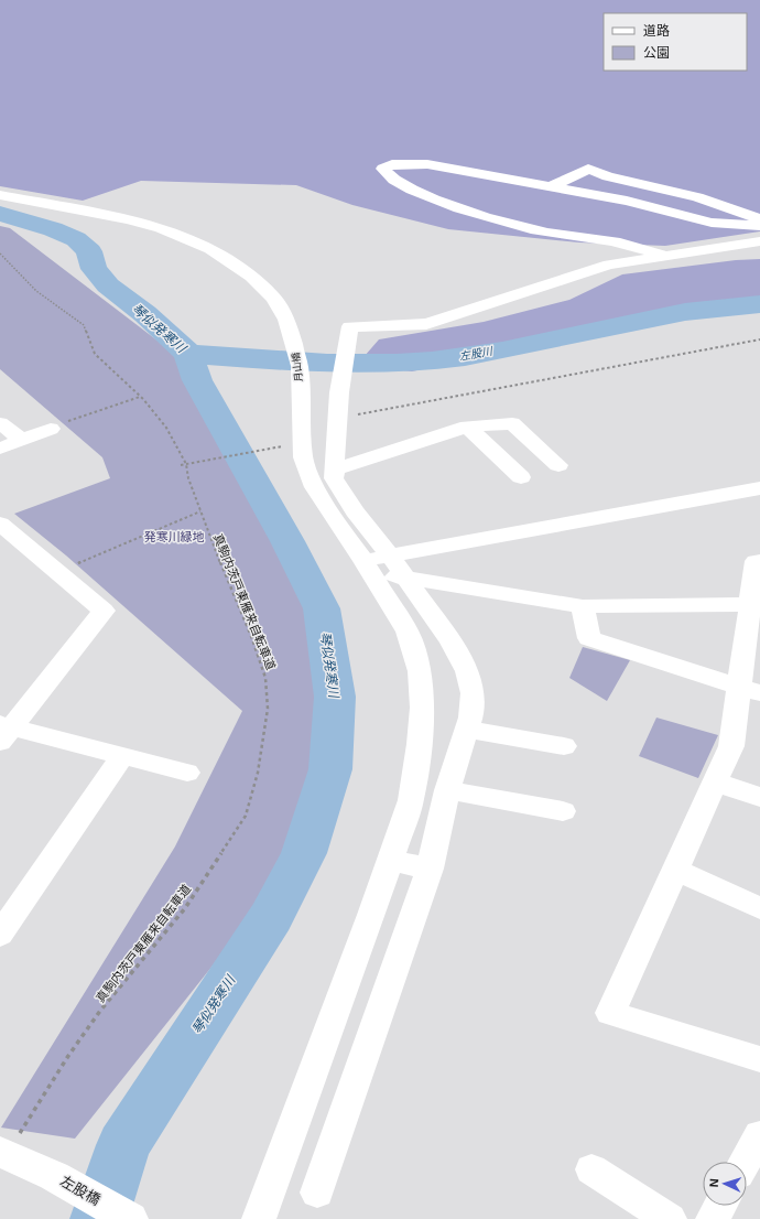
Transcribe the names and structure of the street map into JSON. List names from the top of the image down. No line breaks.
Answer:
{"streets":{"main road":["左股橋"],"street":["月山橋"],"path":["真駒内茨戸東雁来自転車道"]},"crossings":[["真駒内茨戸東雁来自転車道","左股橋"]],"water":["琴似発寒川","左股川"],"parks":["発寒川緑地"],"legend":["道路","公園"],"north":"left"}
